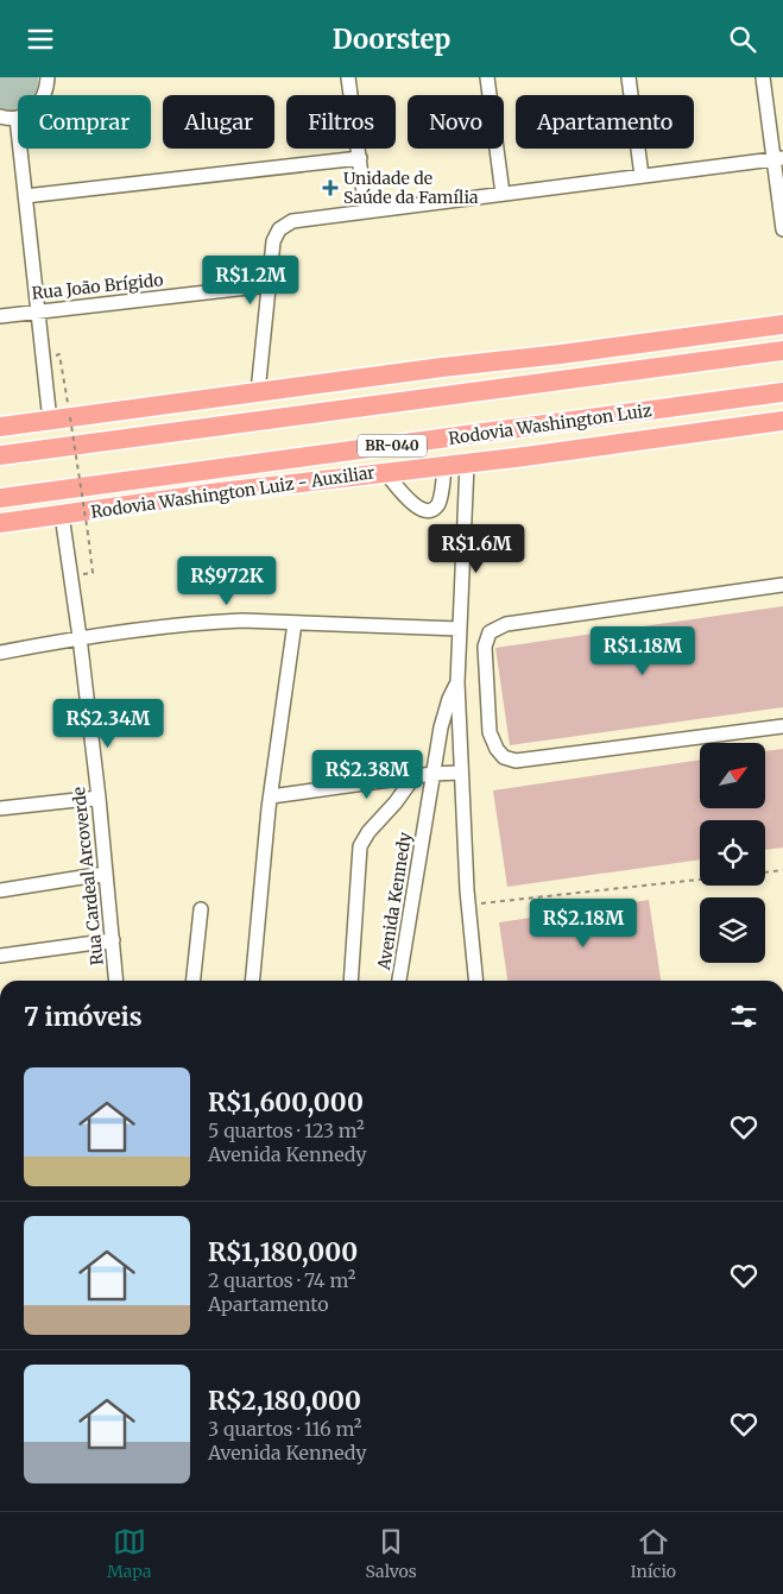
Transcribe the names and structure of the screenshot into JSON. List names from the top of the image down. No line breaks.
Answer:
{"streets":{"highway":["Rodovia Washington Luiz","BR-040","Rodovia Washington Luiz - Auxiliar"],"street":["Rua João Brígido","Rua Cardeal Arcoverde","Avenida Kennedy"]},"crossings":[["Rodovia Washington Luiz - Auxiliar","Rua Cardeal Arcoverde"],["Rodovia Washington Luiz - Auxiliar","Avenida Kennedy"]],"places":{"health":["Unidade de Saúde da Família"]},"north":"top right","page":{"header":"Doorstep","chip":["Comprar","Alugar","Filtros","Novo","Apartamento"],"price":["R$1.2M","R$1.6M","R$972K","R$1.18M","R$2.34M","R$2.38M","R$2.18M"],"heading":"7 imóveis","list":[{"name":"R$1,600,000","note":"5 quartos · 123 m² · Avenida Kennedy"},{"name":"R$1,180,000","note":"2 quartos · 74 m² · Apartamento"},{"name":"R$2,180,000","note":"3 quartos · 116 m² · Avenida Kennedy"}],"tabs":["Mapa","Salvos","Início"]}}
